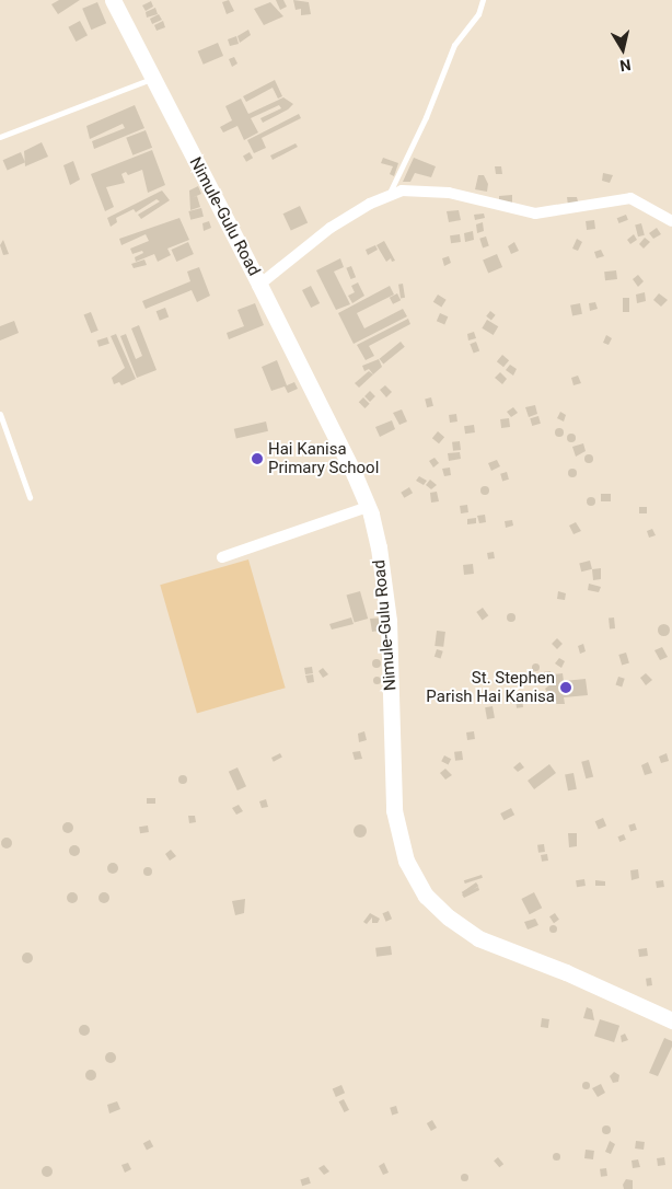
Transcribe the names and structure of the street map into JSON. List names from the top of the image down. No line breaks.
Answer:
{"streets":{"main road":["Nimule-Gulu Road"]},"places":["Hai Kanisa Primary School","St. Stephen Parish Hai Kanisa"],"north":"bottom"}
